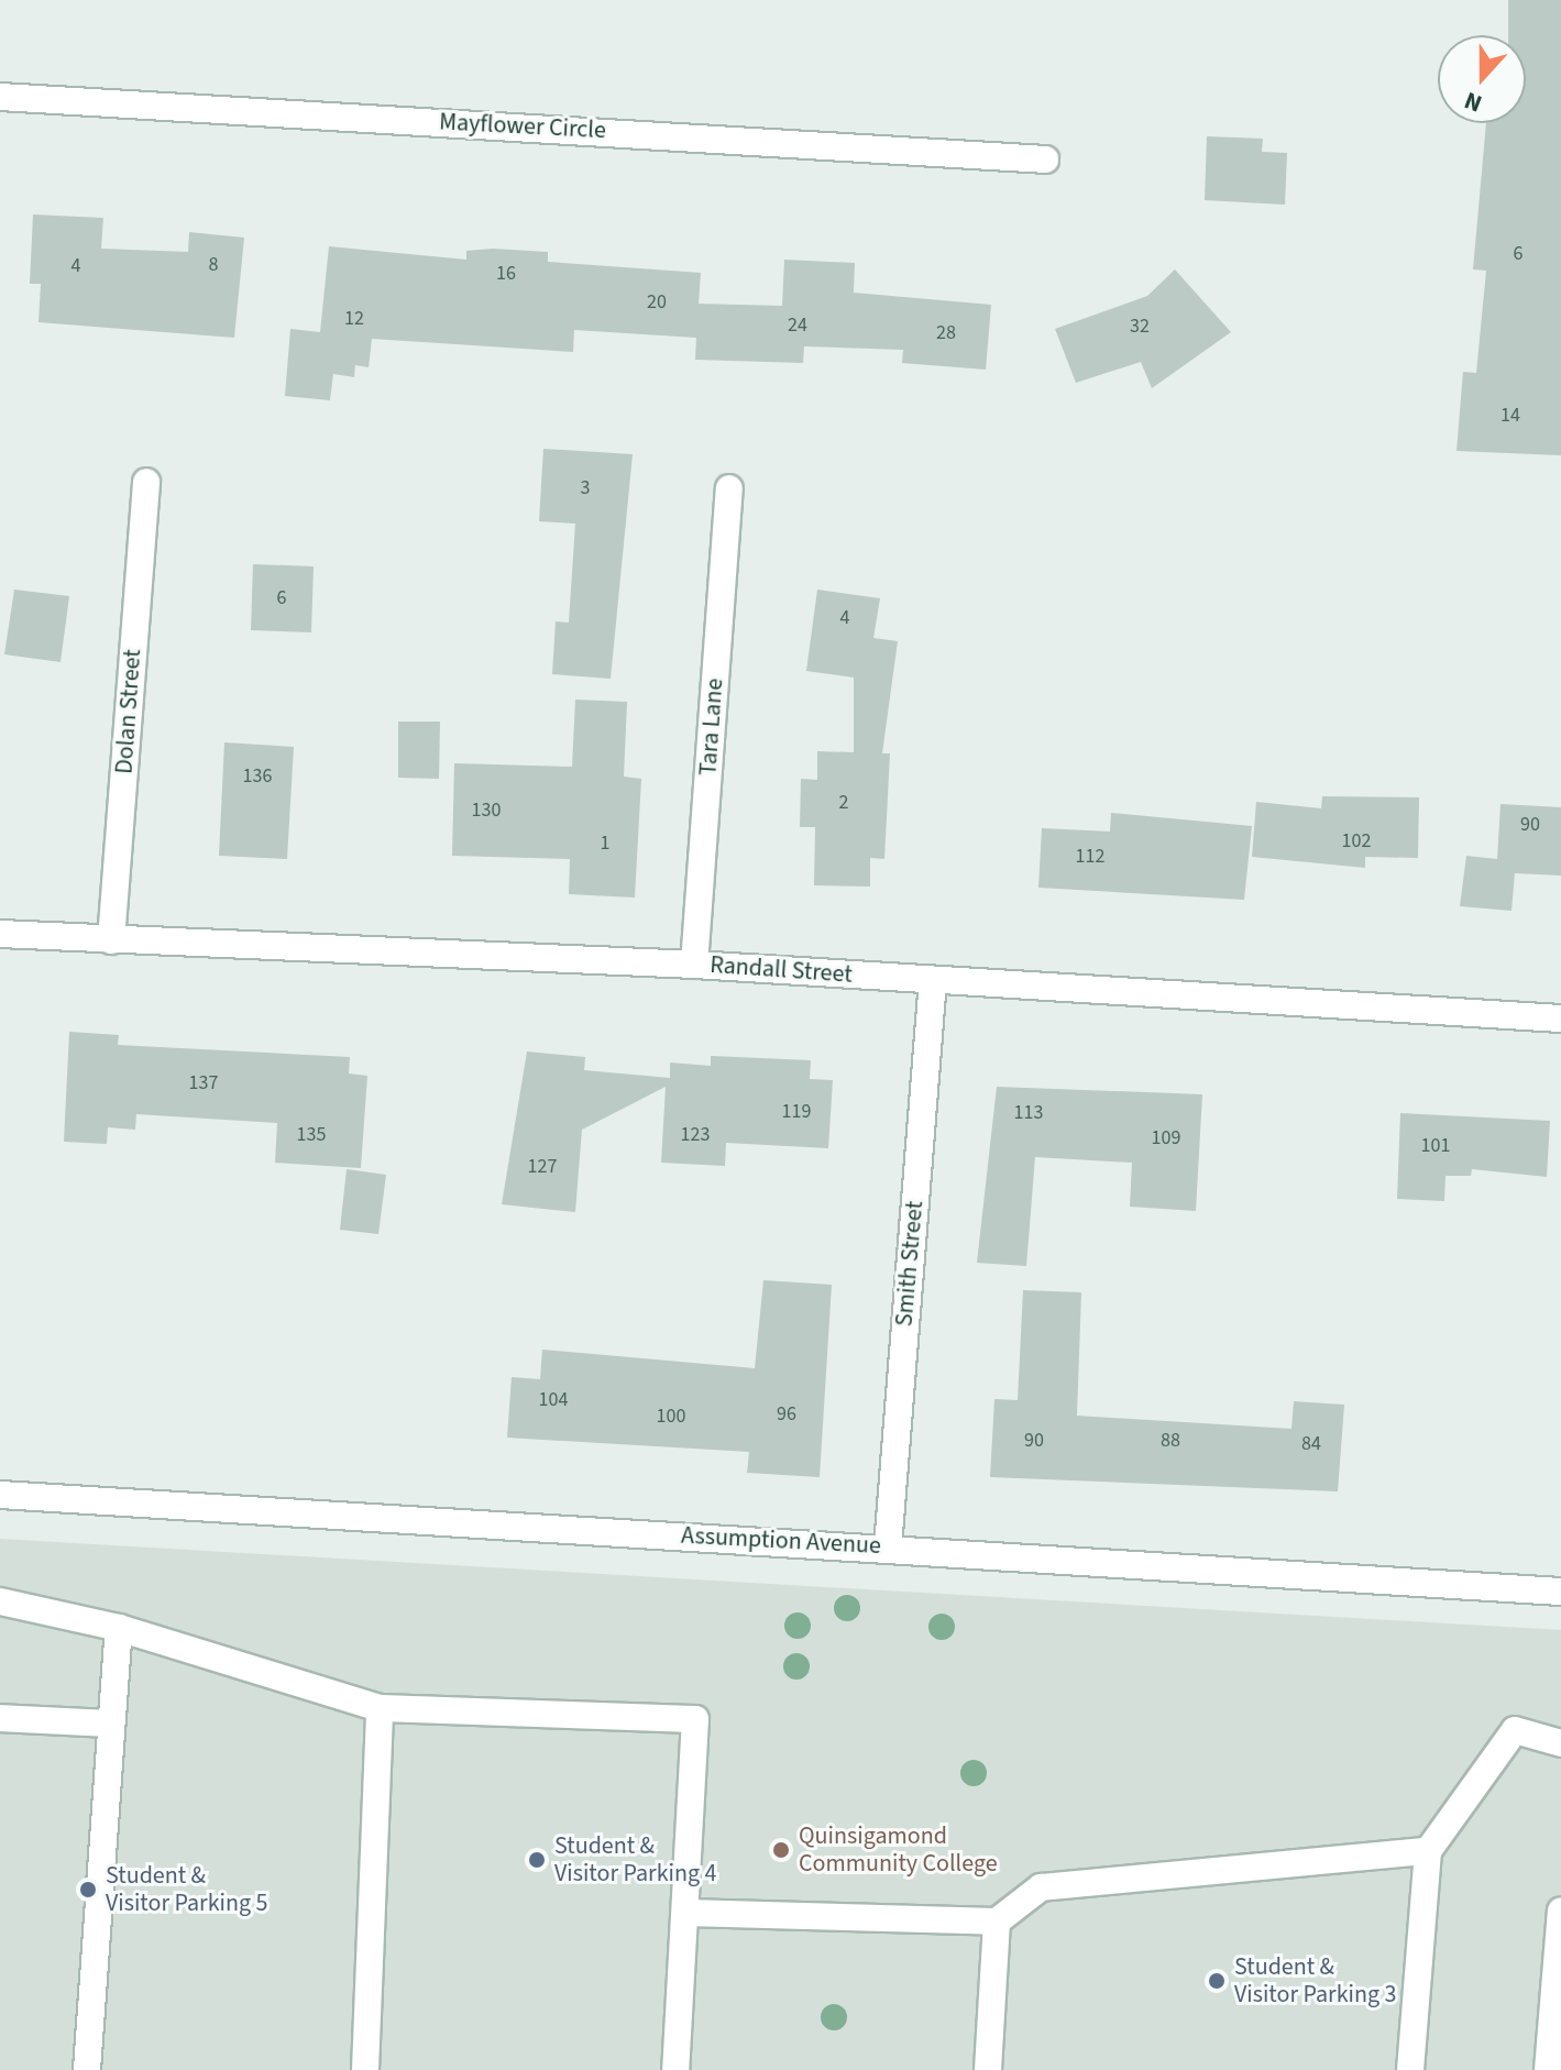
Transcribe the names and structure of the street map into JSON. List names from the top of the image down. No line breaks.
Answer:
{"streets":{"street":["Mayflower Circle","Dolan Street","Tara Lane","Randall Street","Smith Street","Assumption Avenue"]},"crossings":[["Dolan Street","Randall Street"],["Tara Lane","Randall Street"],["Randall Street","Smith Street"],["Smith Street","Assumption Avenue"]],"places":["Quinsigamond Community College","Student & Visitor Parking 4","Student & Visitor Parking 5","Student & Visitor Parking 3"],"house_numbers":["6","8","4","16","20","12","24","32","28","14","3","6","4","136","2","130","90","102","1","112","137","119","113","135","123","109","101","127","104","96","100","90","88","84"],"north":"bottom"}
